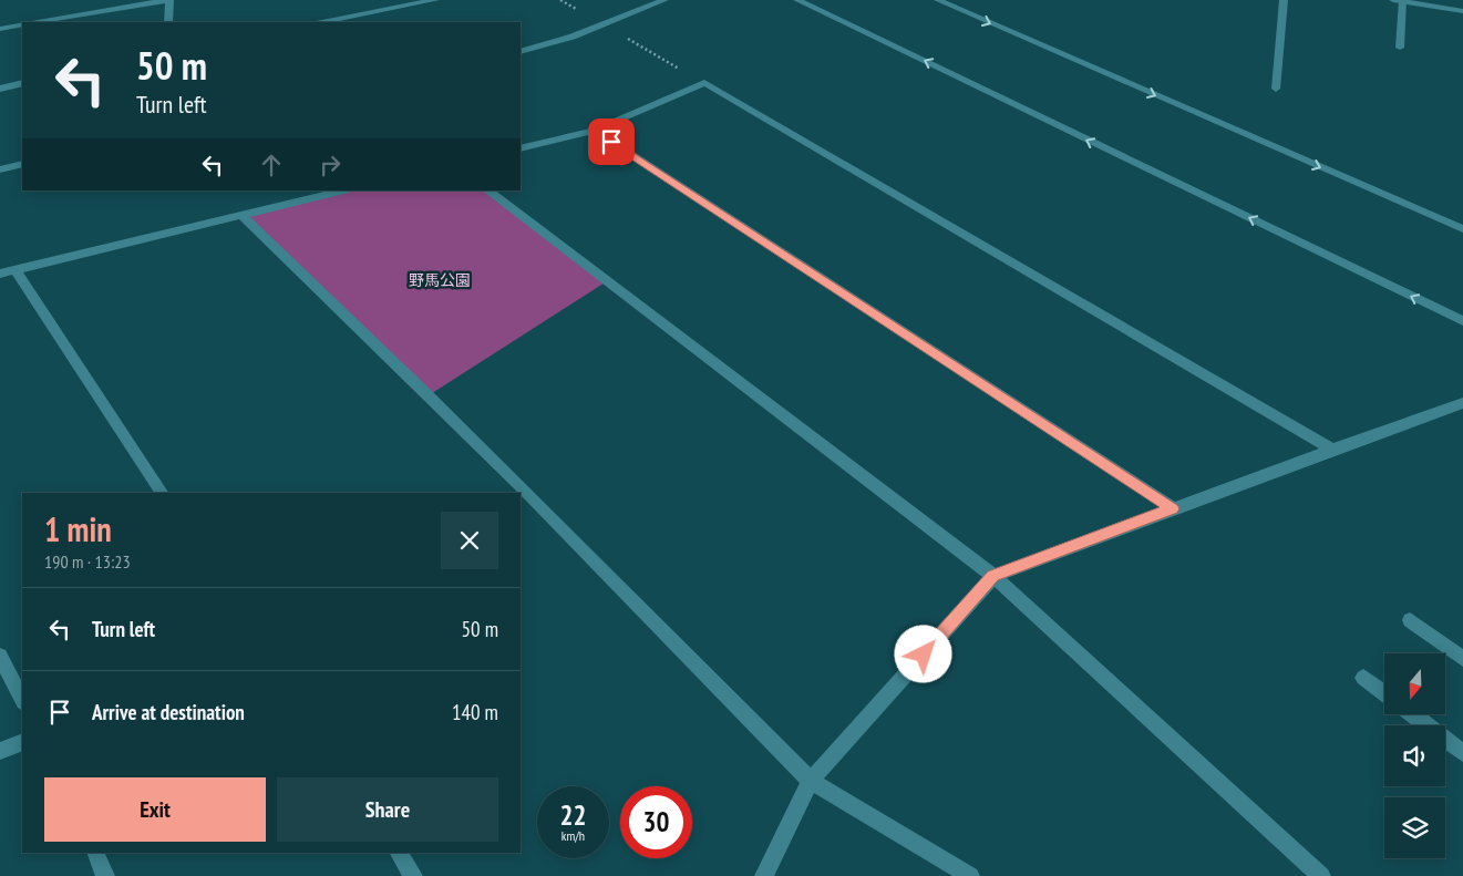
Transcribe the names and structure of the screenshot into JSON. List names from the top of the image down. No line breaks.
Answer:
{"parks":["野馬公園"],"north":"bottom","page":{"turn":["50 m","Turn left"],"heading":["1 min","190 m · 13:23"],"list":[{"name":"Turn left","value":"50 m"},{"name":"Arrive at destination","value":"140 m"}],"buttons":["Exit","Share"],"speed":"22 km/h","limit":"30"}}
